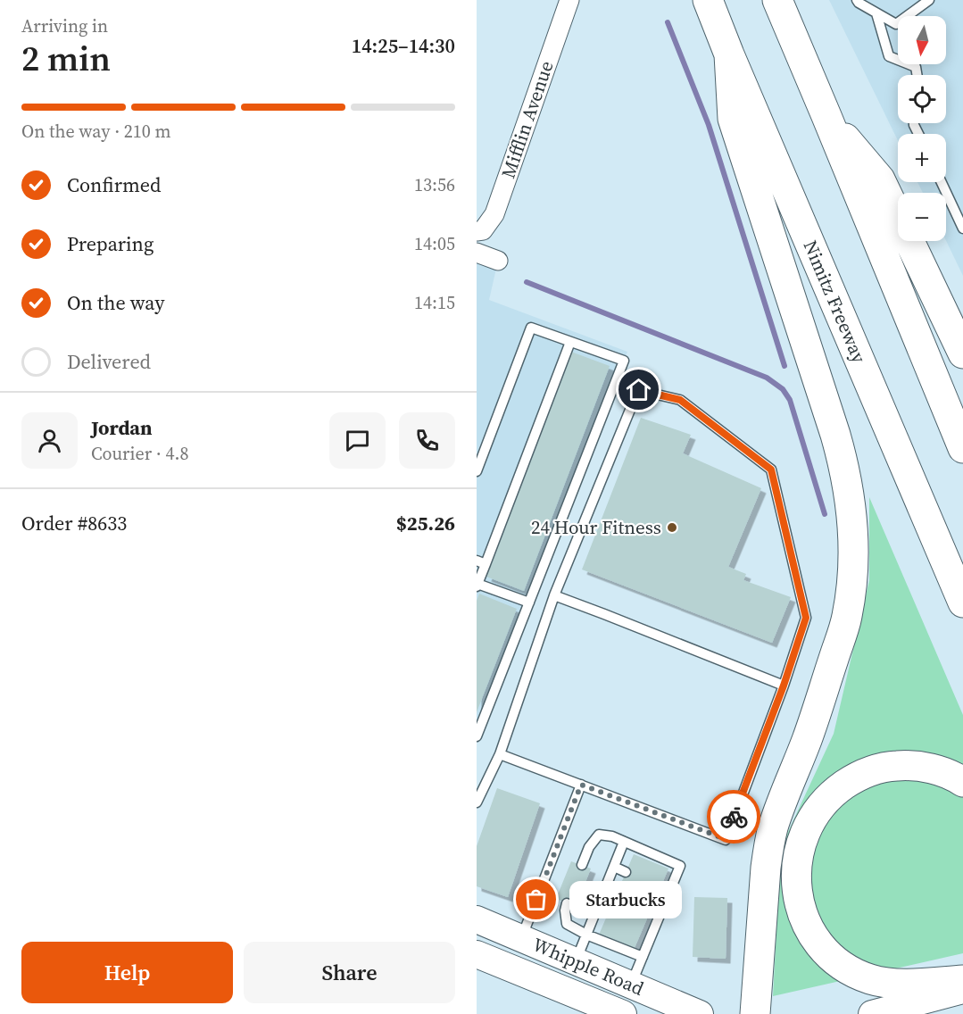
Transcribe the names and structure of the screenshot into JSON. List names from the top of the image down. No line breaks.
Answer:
{"streets":{"highway":["Nimitz Freeway"],"main road":["Whipple Road"],"street":["Mifflin Avenue"]},"places":["24 Hour Fitness","Starbucks"],"north":"bottom","page":{"heading":["2 min","Arriving in","14:25–14:30"],"panel":["Jordan","Courier · 4.8","Order #8633","$25.26"],"map_buttons":["+","−"],"bar":"On the way · 210 m","list":[["Confirmed","13:56"],["Preparing","14:05"],["On the way","14:15"],"Delivered"],"bubble":"Starbucks","buttons":["Help","Share"]}}
